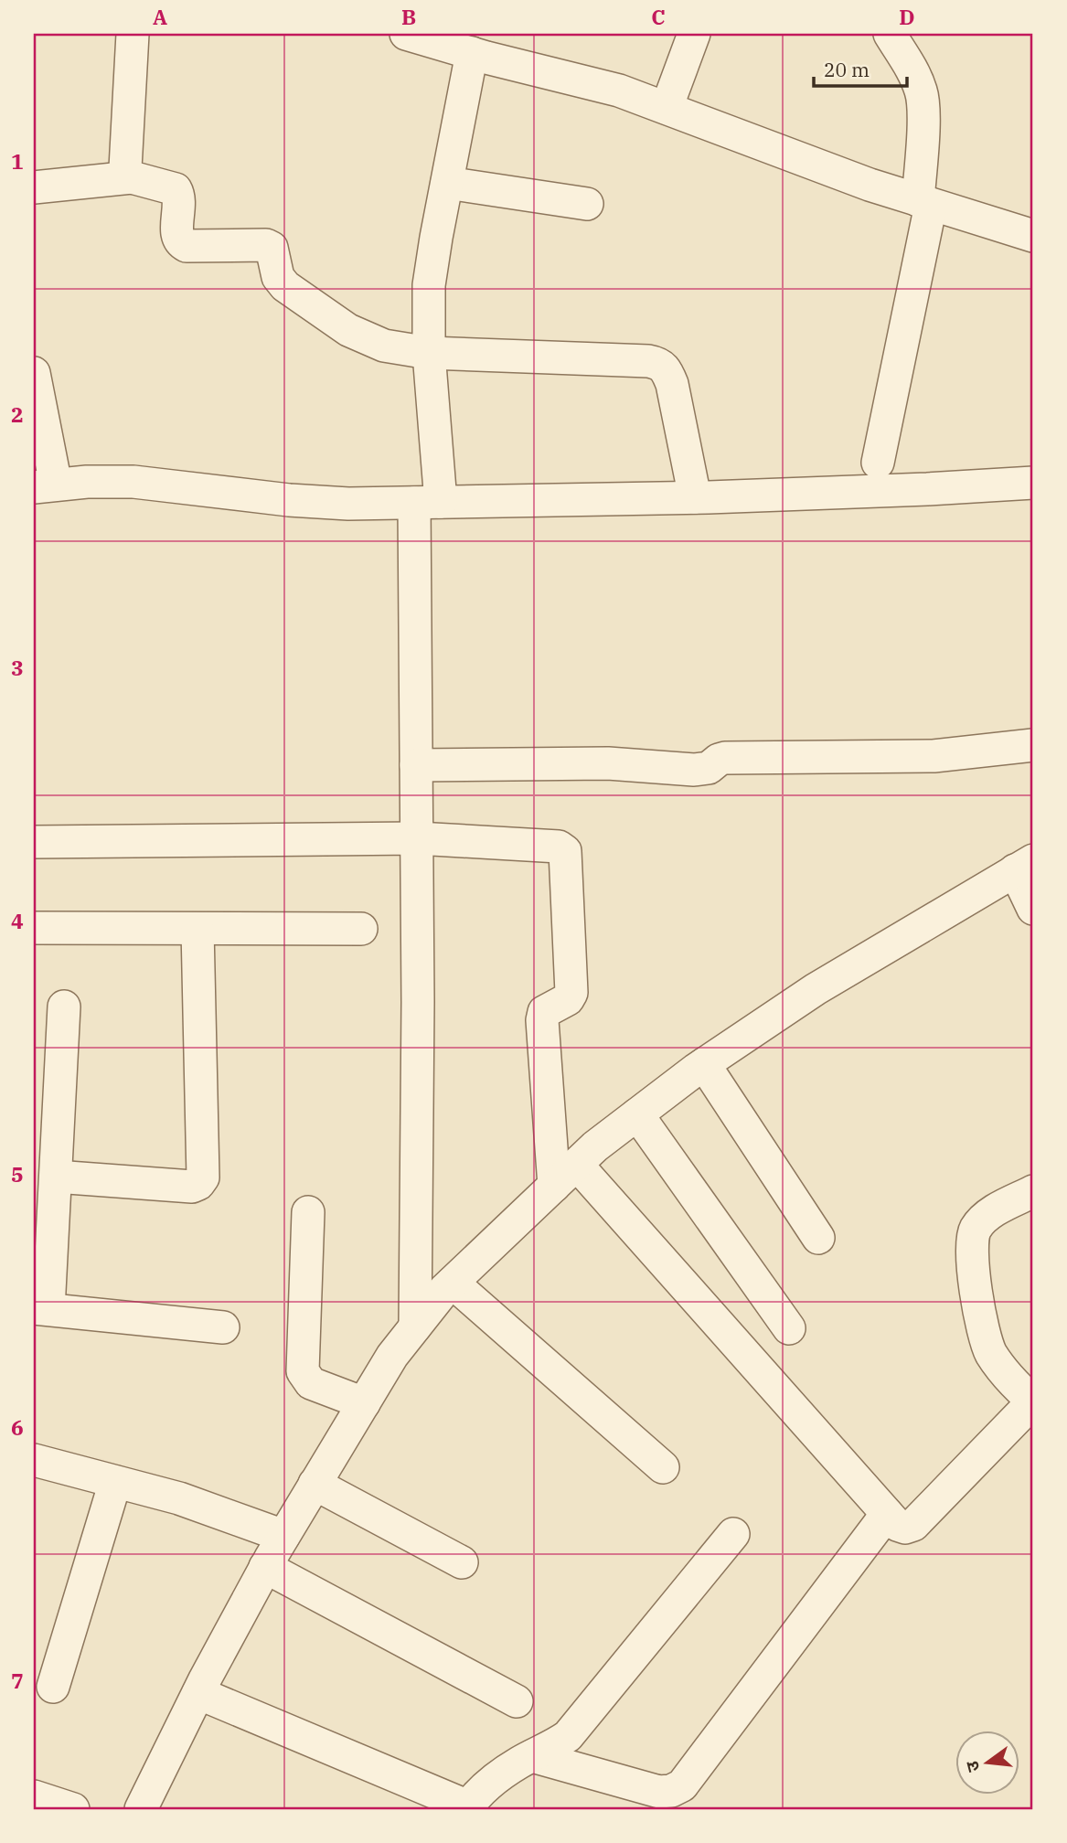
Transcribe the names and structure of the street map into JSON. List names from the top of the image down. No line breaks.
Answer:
{"scale_bar":"20 m","north":"left","grid":{"columns":["A","B","C","D"],"rows":["1","2","3","4","5","6","7"]}}
